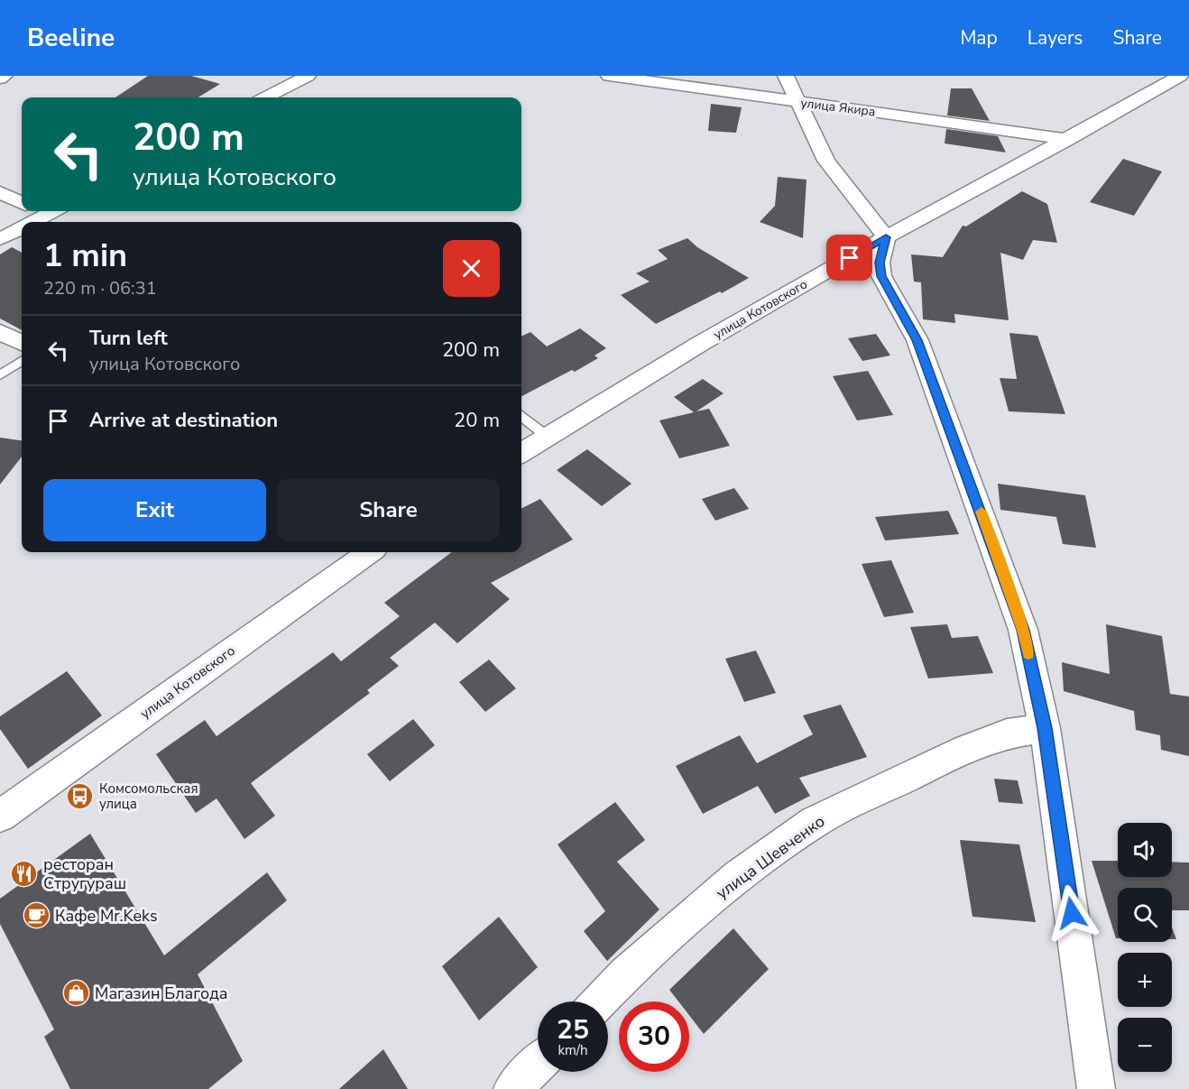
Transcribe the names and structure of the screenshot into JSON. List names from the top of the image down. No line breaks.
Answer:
{"streets":{"street":["улица Якира","улица Котовского","улица Шевченко"]},"crossings":[["улица Якира","улица Котовского"]],"places":{"bus stop":["Комсомольская улица"],"restaurant":["ресторан Стругураш"],"cafe":["Кафе Mr.Keks"],"shop":["Магазин Благода"]},"page":{"header":"Beeline","nav":["Map","Layers","Share"],"turn":["200 m","улица Котовского"],"heading":["1 min","220 m · 06:31"],"list":[{"name":"Turn left","note":"улица Котовского","value":"200 m"},{"name":"Arrive at destination","value":"20 m"}],"buttons":["Exit","Share"],"map_buttons":["+","−"],"speed":"25 km/h","limit":"30"}}
